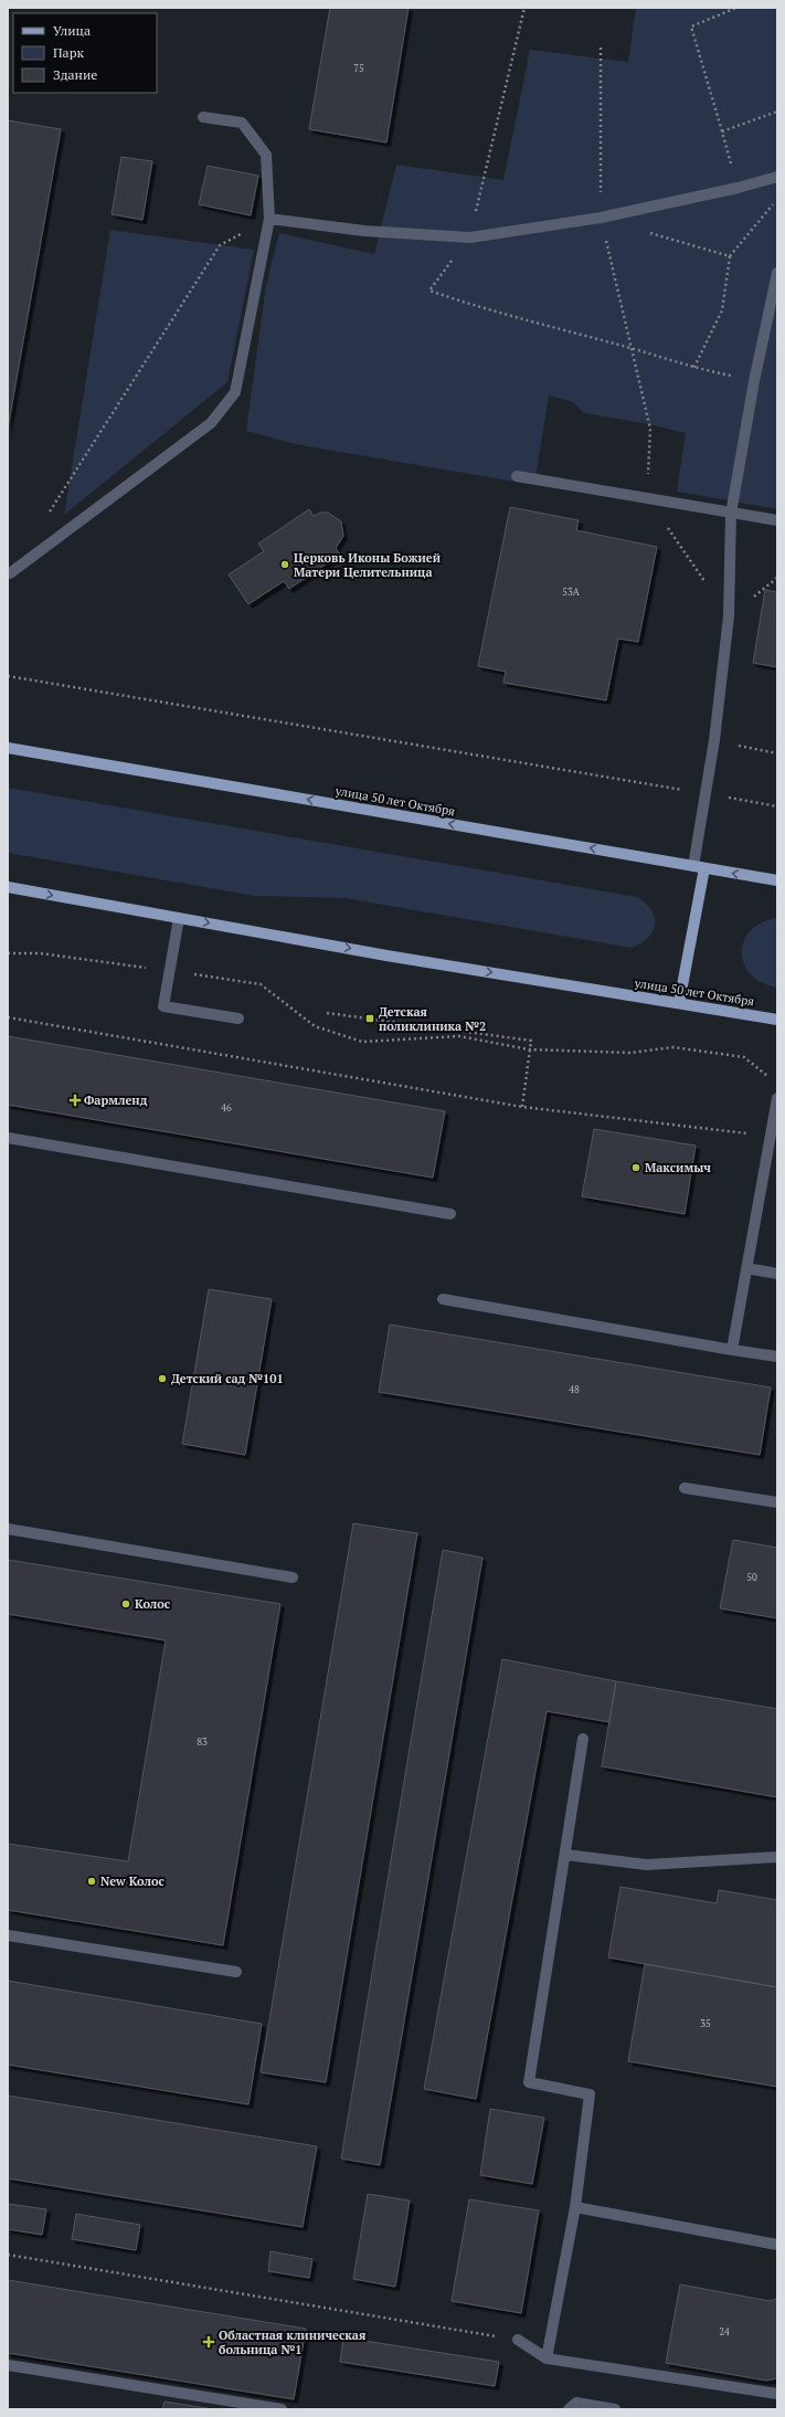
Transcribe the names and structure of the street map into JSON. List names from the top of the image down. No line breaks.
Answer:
{"streets":{"main road":["улица 50 лет Октября"]},"places":{"other":["Церковь Иконы Божией Матери Целительница","Максимыч","Детский сад №101","Колос","New Колос"],"transit":["Детская поликлиника №2"],"health":["Фармленд","Областная клиническая больница №1"]},"house_numbers":["75","53А","46","48","50","83","35","24"],"legend":["Улица","Парк","Здание"]}
